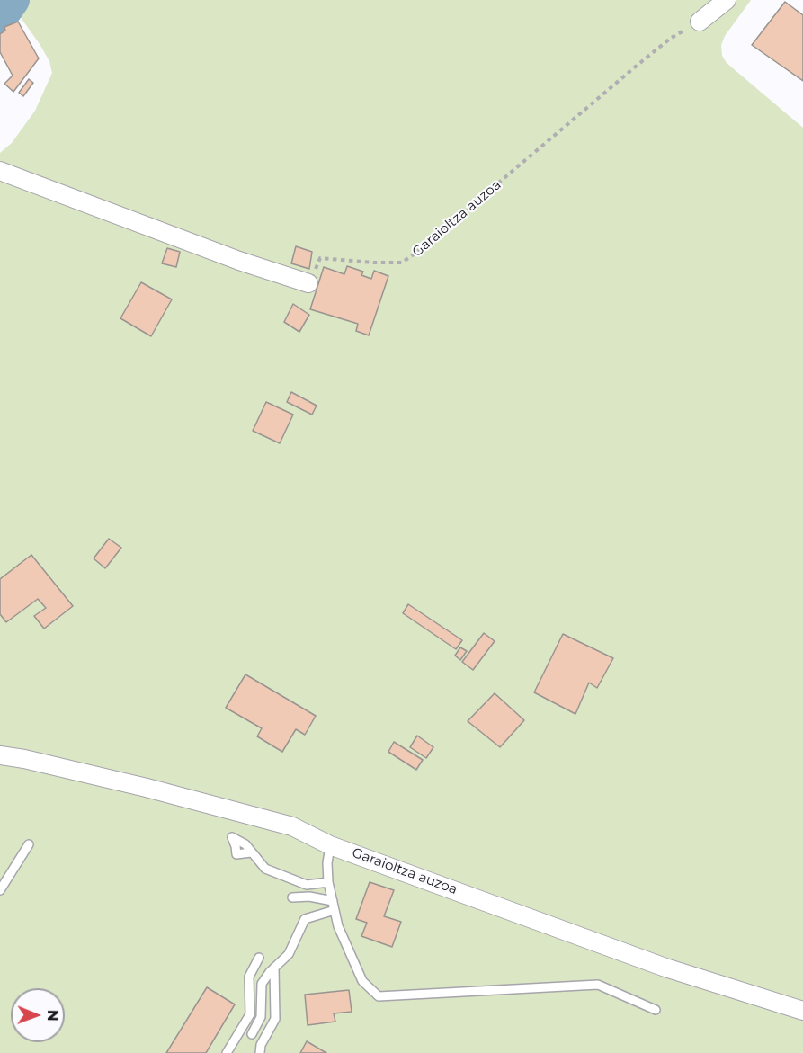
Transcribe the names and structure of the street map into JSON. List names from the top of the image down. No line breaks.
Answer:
{"streets":{"street":["Garaioltza auzoa"]},"north":"right"}
